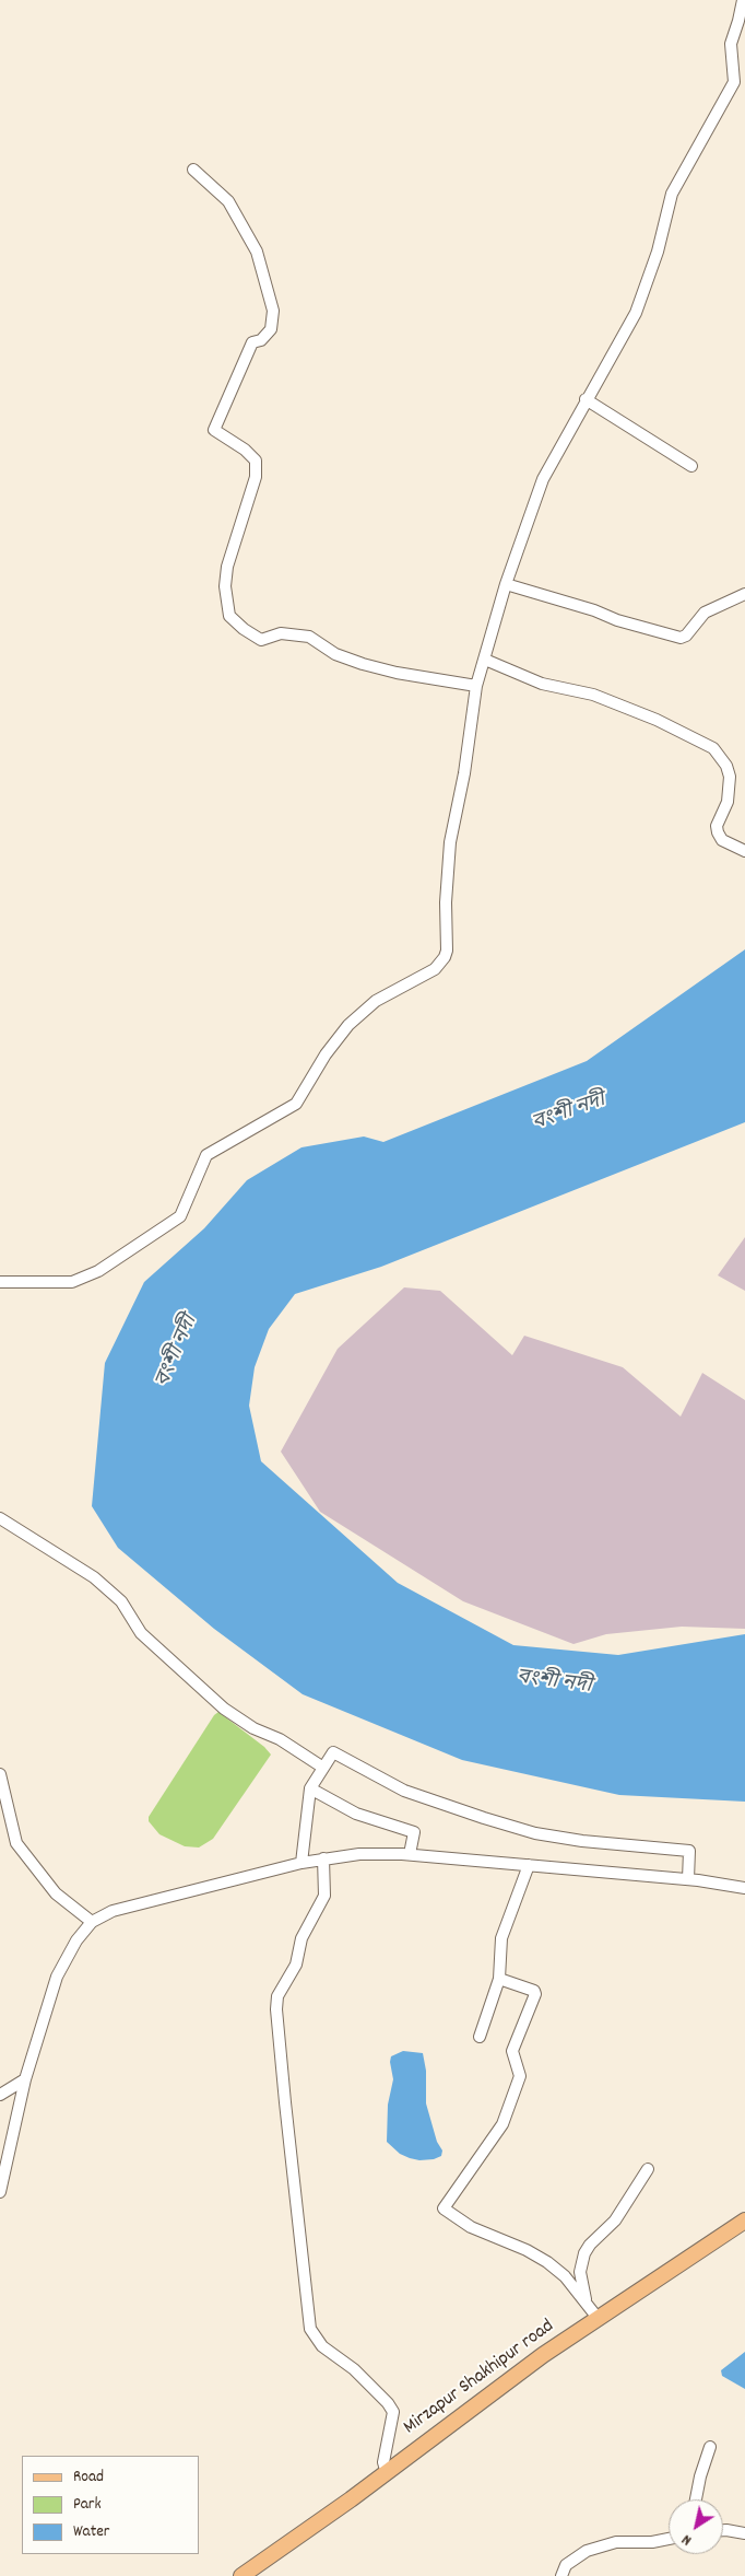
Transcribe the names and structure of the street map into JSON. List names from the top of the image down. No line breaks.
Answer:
{"streets":{"main road":["Mirzapur Shakhipur road"]},"water":["বংশী নদী"],"legend":["Road","Park","Water"],"north":"bottom left"}
